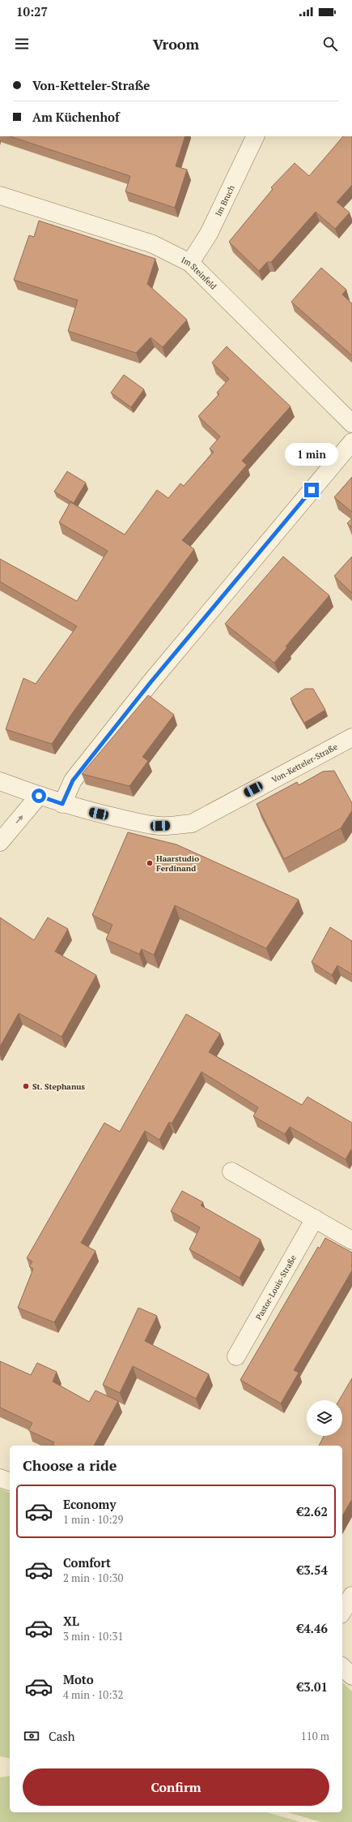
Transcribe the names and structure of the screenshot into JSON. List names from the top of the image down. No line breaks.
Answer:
{"streets":{"street":["Im Bruch","Im Steinfeld","Von-Ketteler-Straße","Pastor-Louis-Straße"]},"crossings":[["Im Bruch","Im Steinfeld"]],"places":["Haarstudio Ferdinand","St. Stephanus"],"page":{"status":"10:27","header":"Vroom","banner":["Von-Ketteler-Straße","Am Küchenhof"],"bubble":"1 min","heading":"Choose a ride","list":[{"name":"Economy","note":"1 min · 10:29","value":"€2.62"},{"name":"Comfort","note":"2 min · 10:30","value":"€3.54"},{"name":"XL","note":"3 min · 10:31","value":"€4.46"},{"name":"Moto","note":"4 min · 10:32","value":"€3.01"}],"pay":["Cash","110 m"],"buttons":"Confirm"}}
